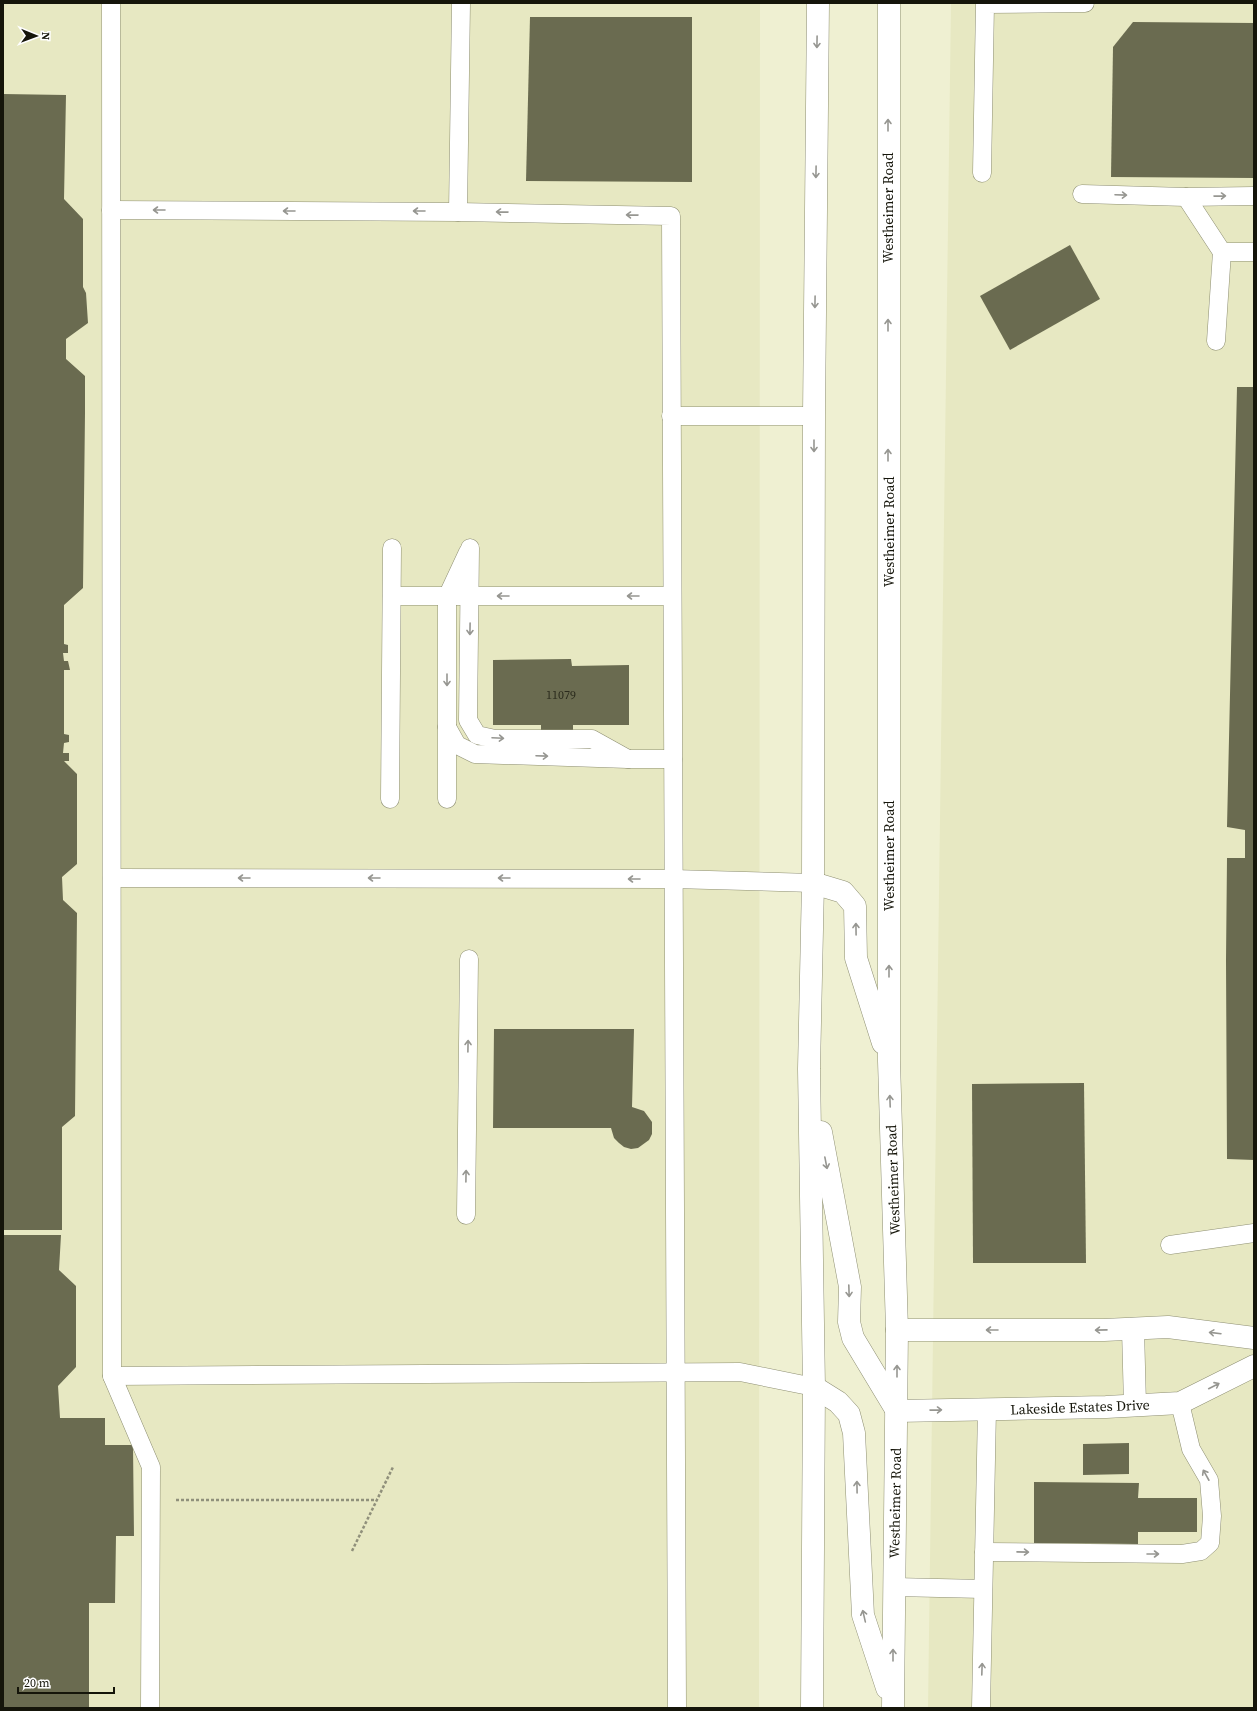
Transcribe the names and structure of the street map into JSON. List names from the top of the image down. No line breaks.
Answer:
{"streets":{"main road":["Westheimer Road","Lakeside Estates Drive"]},"crossings":[["Westheimer Road","Lakeside Estates Drive"]],"house_numbers":["11079"],"scale_bar":"20 m","north":"right"}
